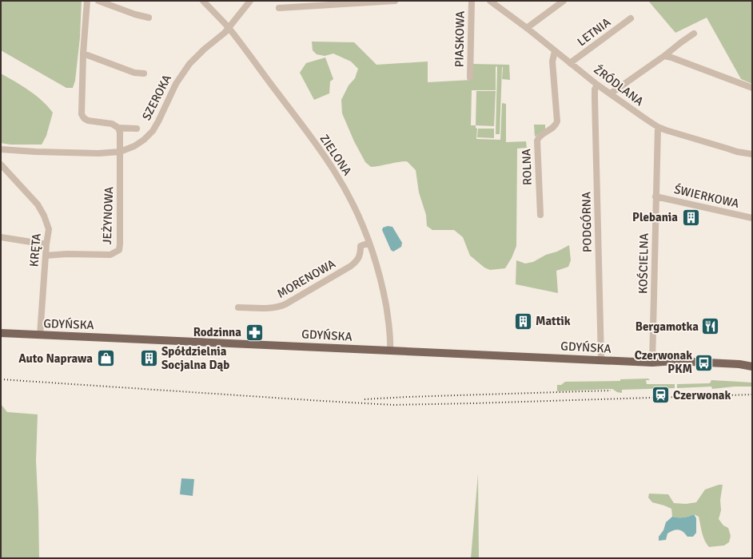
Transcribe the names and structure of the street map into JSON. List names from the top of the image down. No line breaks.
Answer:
{"streets":{"main road":["GDYŃSKA"],"street":["LETNIA","PIASKOWA","ŹRÓDLANA","SZEROKA","ZIELONA","ROLNA","ŚWIERKOWA","JEŻYNOWA","PODGÓRNA","KRĘTA","KOŚCIELNA","MORENOWA"]},"crossings":[["LETNIA","ŹRÓDLANA"],["ŹRÓDLANA","ROLNA"],["ŹRÓDLANA","PODGÓRNA"],["ŹRÓDLANA","KOŚCIELNA"],["SZEROKA","ZIELONA"],["SZEROKA","JEŻYNOWA"],["ZIELONA","MORENOWA"],["ZIELONA","GDYŃSKA"],["ŚWIERKOWA","KOŚCIELNA"],["JEŻYNOWA","KRĘTA"],["PODGÓRNA","GDYŃSKA"],["KRĘTA","GDYŃSKA"],["KOŚCIELNA","GDYŃSKA"]],"places":{"building":["Plebania","Mattik","Spółdzielnia Socjalna Dąb"],"restaurant":["Bergamotka"],"pharmacy":["Rodzinna"],"shop":["Auto Naprawa"],"bus stop":["Czerwonak PKM"],"station":["Czerwonak"]}}
